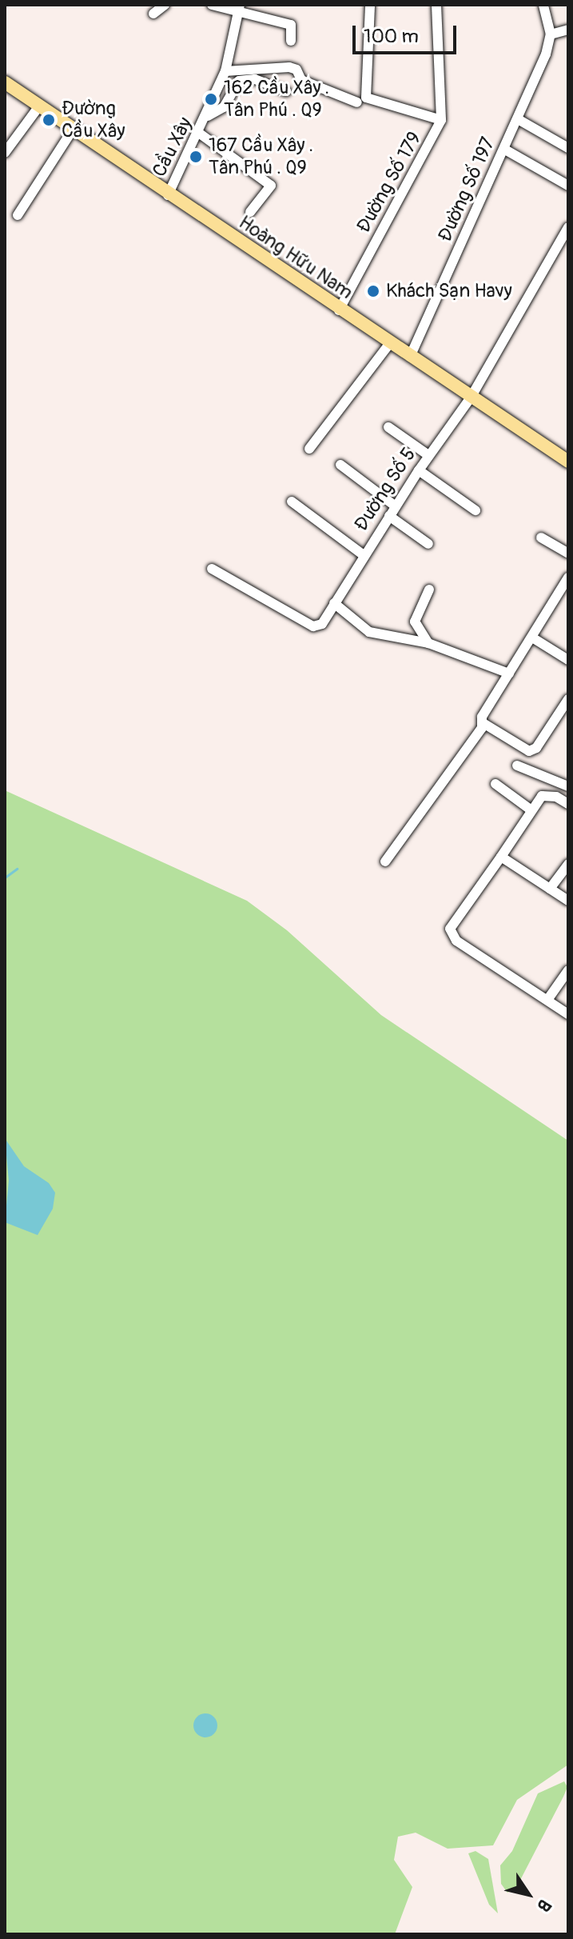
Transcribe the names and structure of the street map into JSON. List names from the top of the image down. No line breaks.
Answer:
{"streets":{"main road":["Hoàng Hữu Nam"],"street":["Cầu Xây","Đường Số 179","Đường Số 197","Đường Số 5"]},"crossings":[["Cầu Xây","Hoàng Hữu Nam"],["Đường Số 179","Hoàng Hữu Nam"],["Đường Số 197","Hoàng Hữu Nam"],["Hoàng Hữu Nam","Đường Số 5"]],"places":["162 Cầu Xây . Tân Phú . Q9","Đường Cầu Xây","167 Cầu Xây . Tân Phú . Q9","Khách Sạn Havy"],"scale_bar":"100 m","north":"bottom right"}
